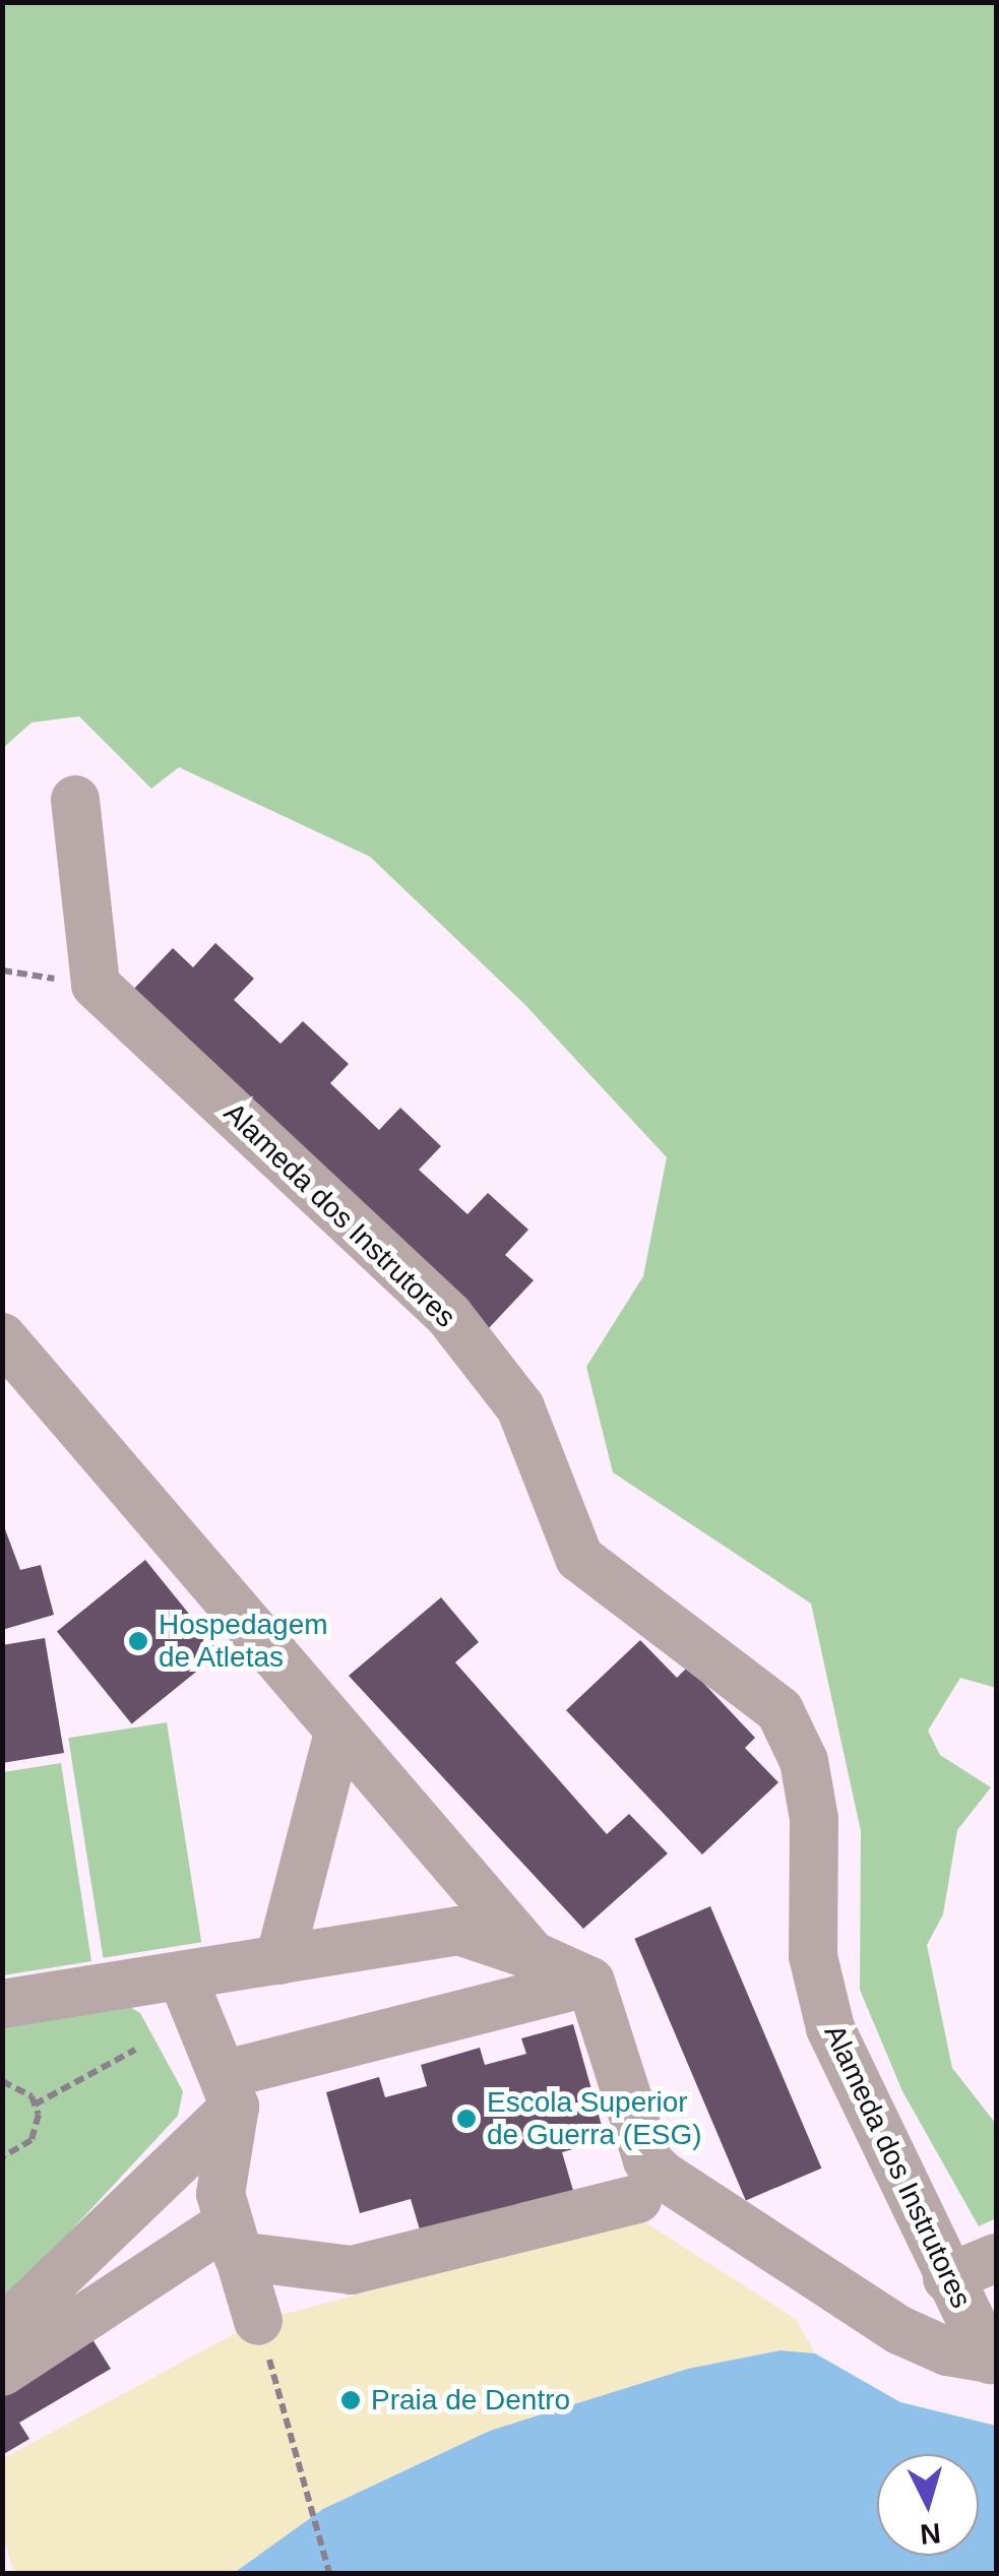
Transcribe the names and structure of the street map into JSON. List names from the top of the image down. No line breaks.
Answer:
{"streets":{"lane":["Alameda dos Instrutores"]},"places":["Hospedagem de Atletas","Escola Superior de Guerra (ESG)","Praia de Dentro"],"north":"bottom"}
